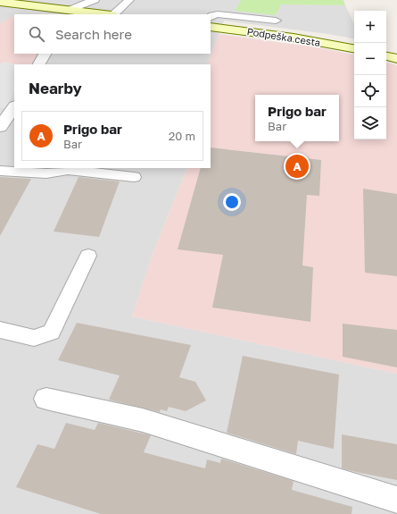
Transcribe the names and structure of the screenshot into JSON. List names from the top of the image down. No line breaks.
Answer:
{"streets":{"main road":["Podpeška cesta"]},"page":{"map_buttons":["+","−"],"search":"Search here","heading":"Nearby","popup":["Prigo bar","Bar"],"list":[{"mark":"A","name":"Prigo bar","note":"Bar","value":"20 m"}],"pins":"A"}}
